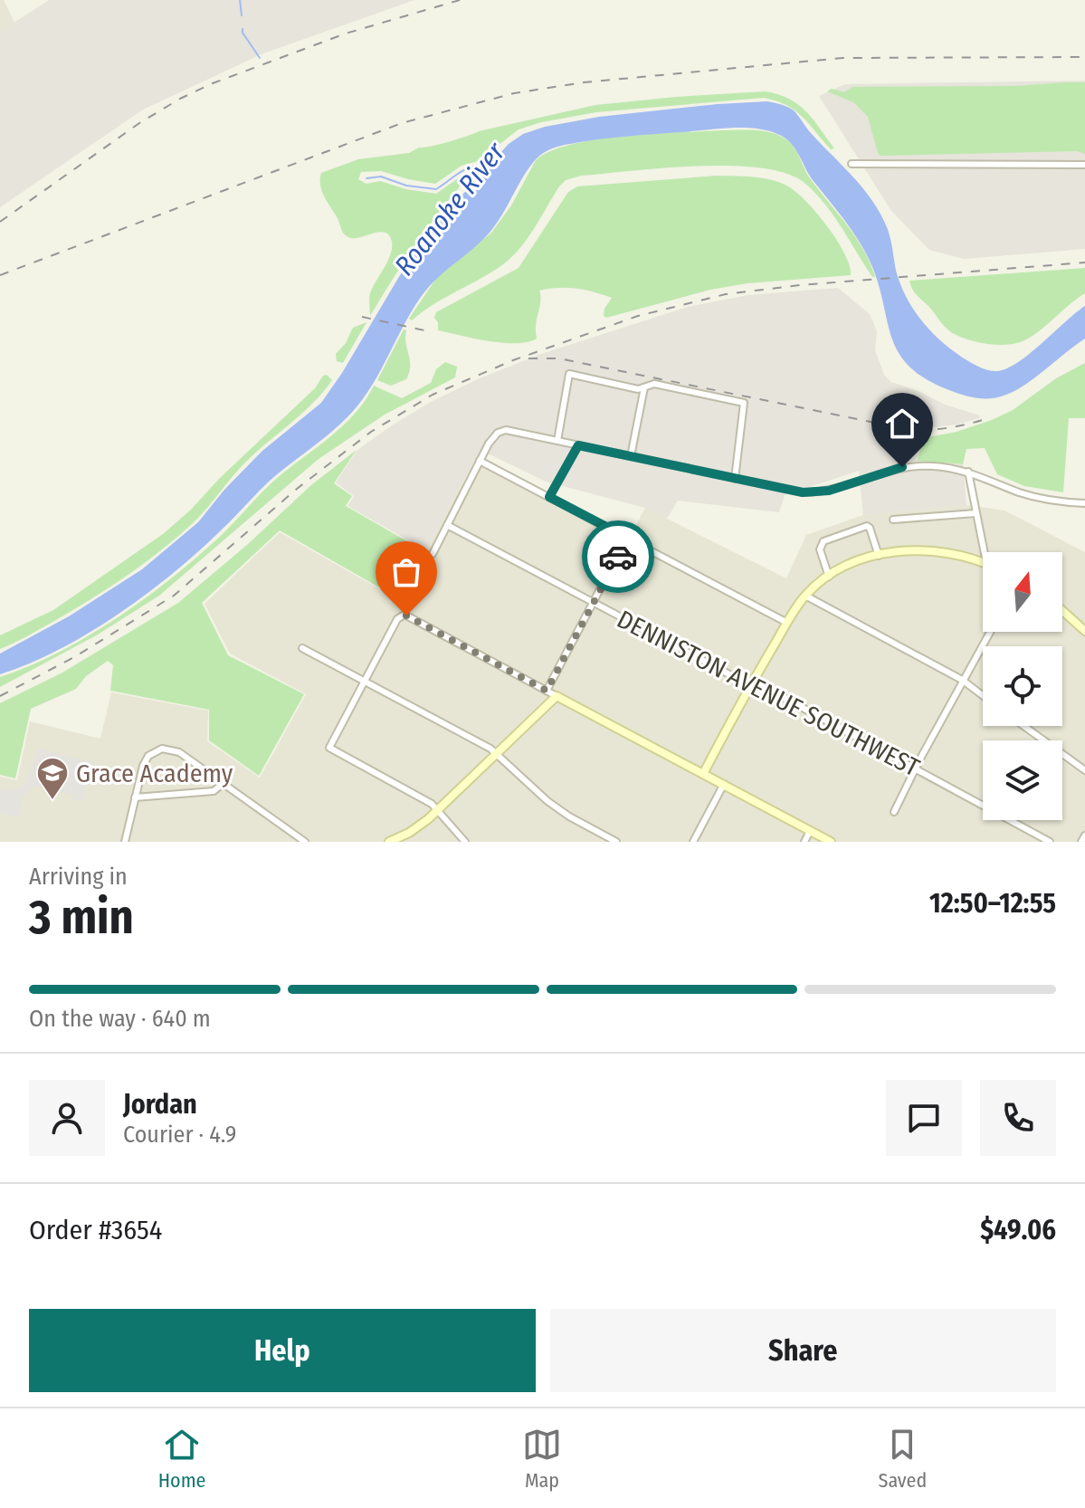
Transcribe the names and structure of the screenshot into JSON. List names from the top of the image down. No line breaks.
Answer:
{"streets":{"street":["DENNISTON AVENUE SOUTHWEST"]},"water":["Roanoke River"],"places":{"school or university":["Grace Academy"]},"north":"top","page":{"heading":["3 min","Arriving in","12:50–12:55"],"panel":["Jordan","Courier · 4.9","Order #3654","$49.06"],"bar":"On the way · 640 m","buttons":["Help","Share"],"tabs":["Home","Map","Saved"]}}
